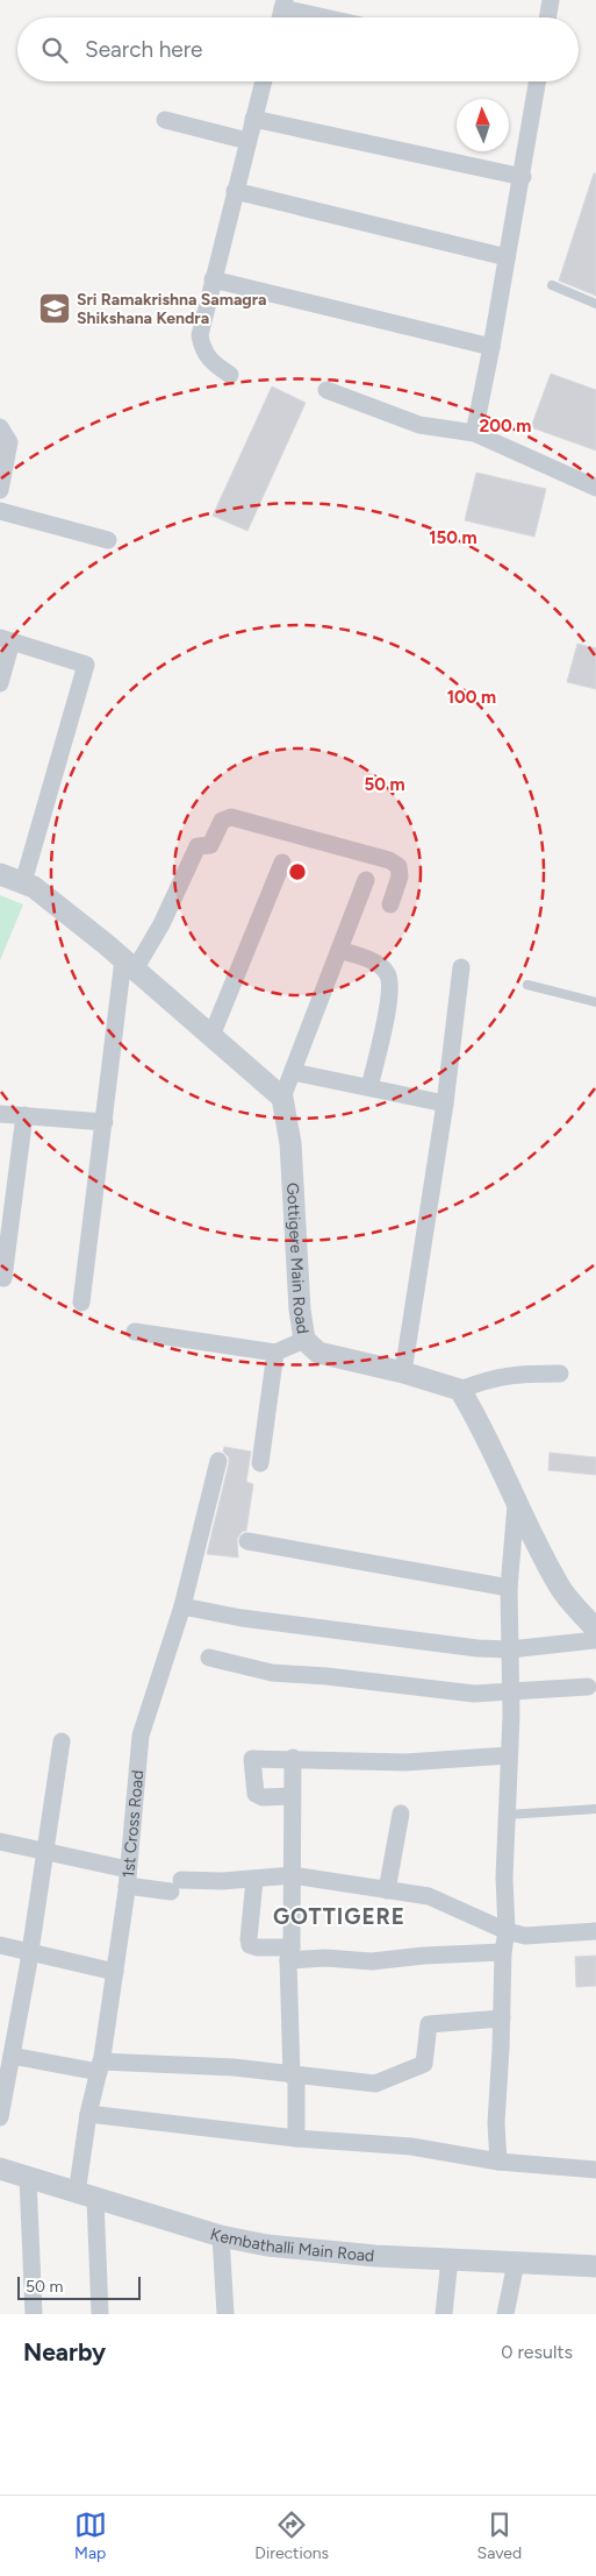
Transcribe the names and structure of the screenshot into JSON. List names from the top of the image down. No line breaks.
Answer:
{"streets":{"street":["Gottigere Main Road","1st Cross Road","Kembathalli Main Road"]},"crossings":[["1st Cross Road","Kembathalli Main Road"]],"districts":["GOTTIGERE"],"places":{"school or university":["Sri Ramakrishna Samagra Shikshana Kendra"]},"scale_bar":"50 m","north":"top","page":{"search":"Search here","scale":"50 m","heading":["Nearby","0 results"],"nav":["Map","Directions","Saved"]},"rings":["200 m","150 m","100 m","50 m"]}
